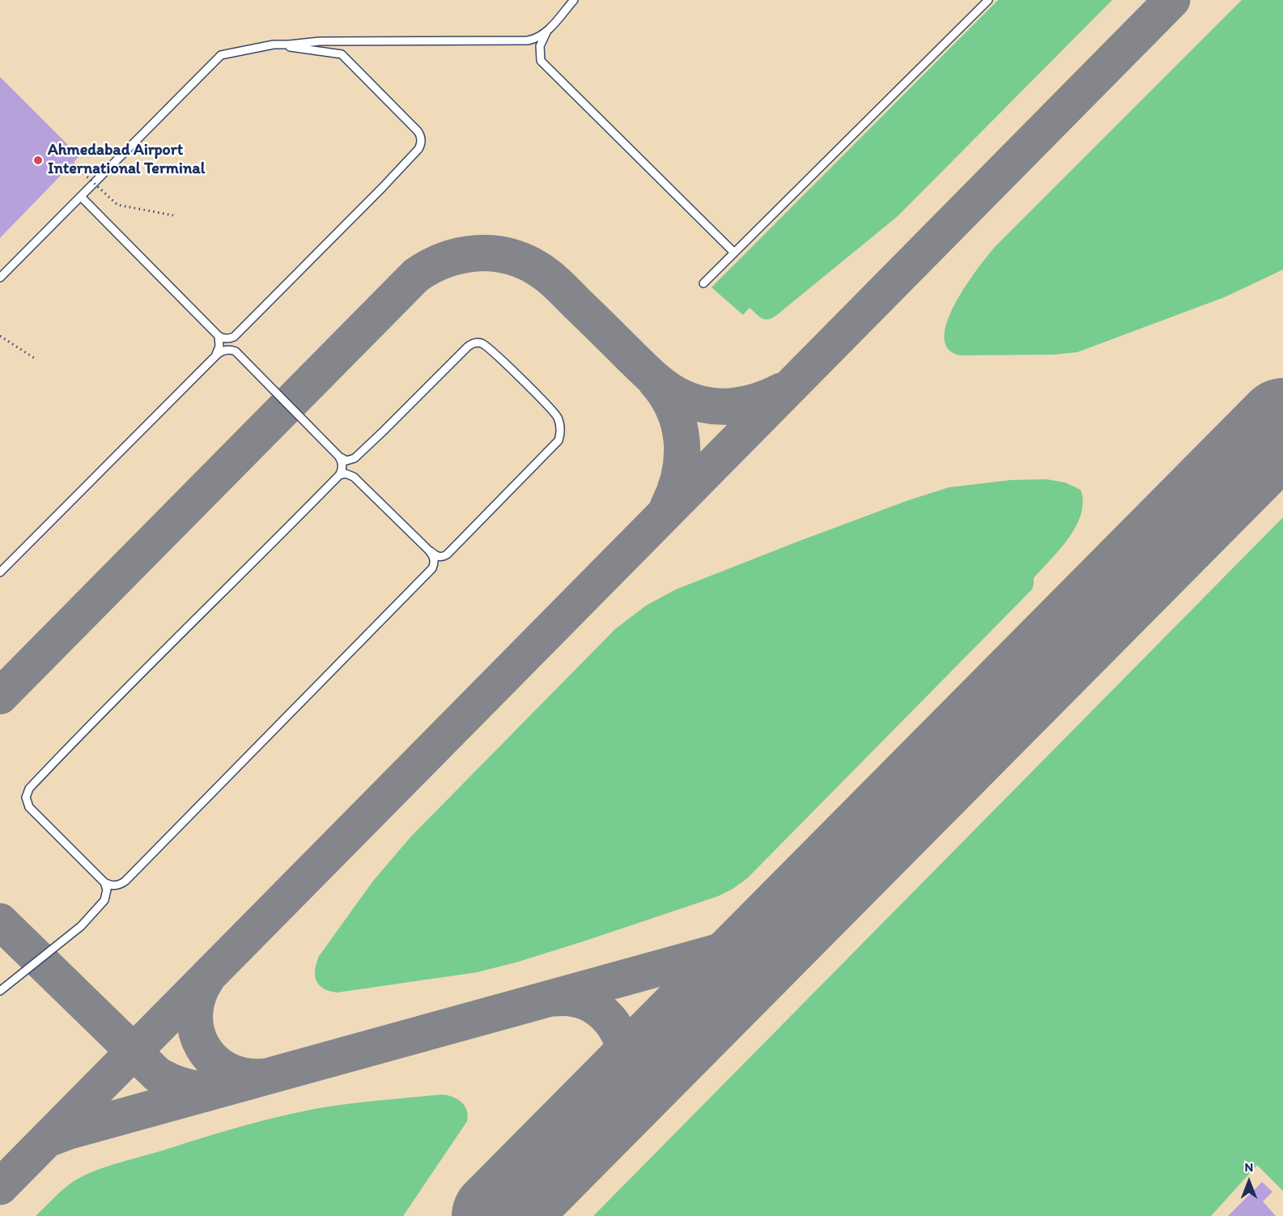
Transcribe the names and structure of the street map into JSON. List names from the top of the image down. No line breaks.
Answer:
{"places":["Ahmedabad Airport International Terminal"],"north":"top"}
